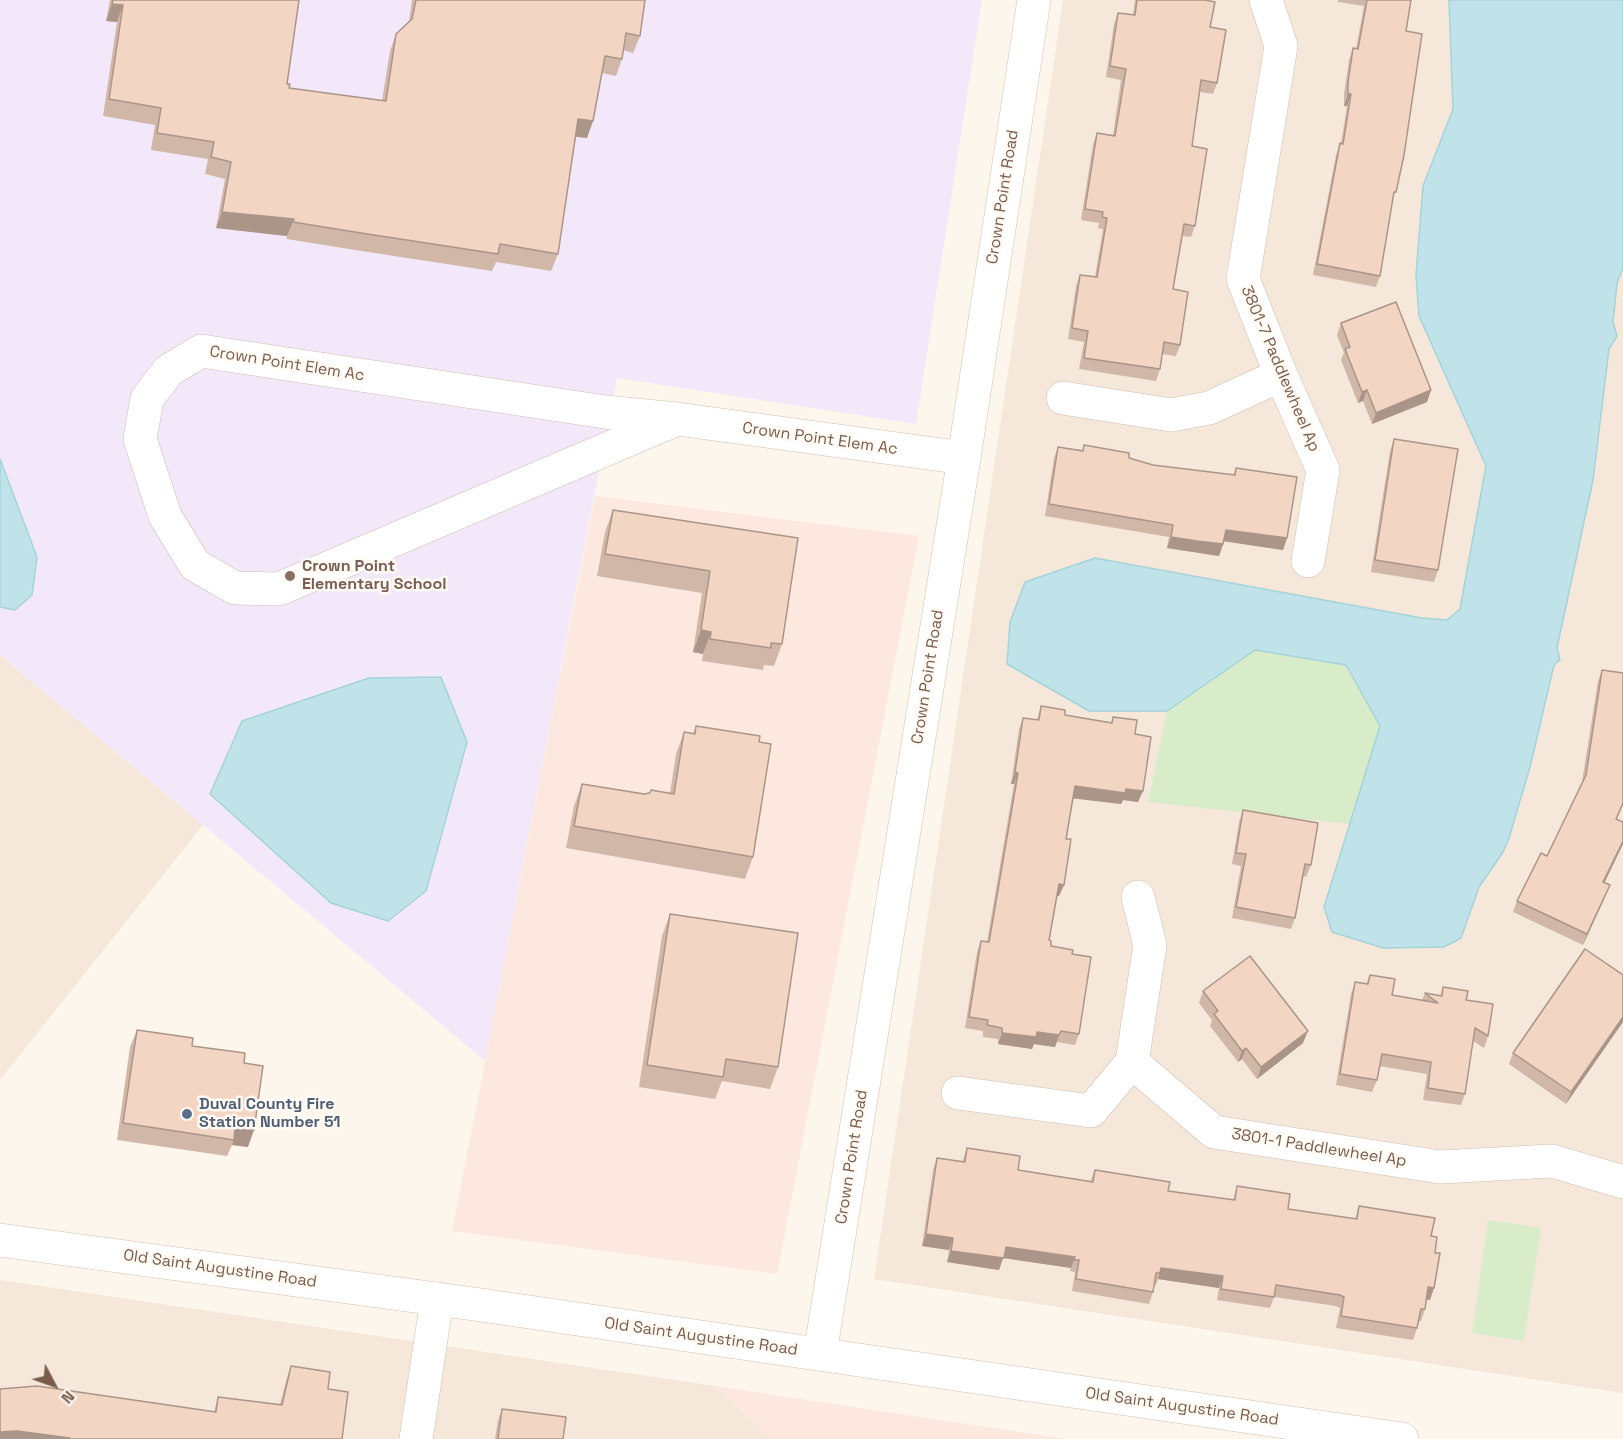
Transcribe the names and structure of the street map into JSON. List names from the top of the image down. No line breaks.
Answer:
{"streets":{"street":["Crown Point Road","Crown Point Elem Ac","3801-7 Paddlewheel Ap","3801-1 Paddlewheel Ap","Old Saint Augustine Road"]},"crossings":[["Crown Point Road","Crown Point Elem Ac"],["Crown Point Road","Old Saint Augustine Road"]],"places":["Crown Point Elementary School","Duval County Fire Station Number 51"],"north":"bottom right"}
